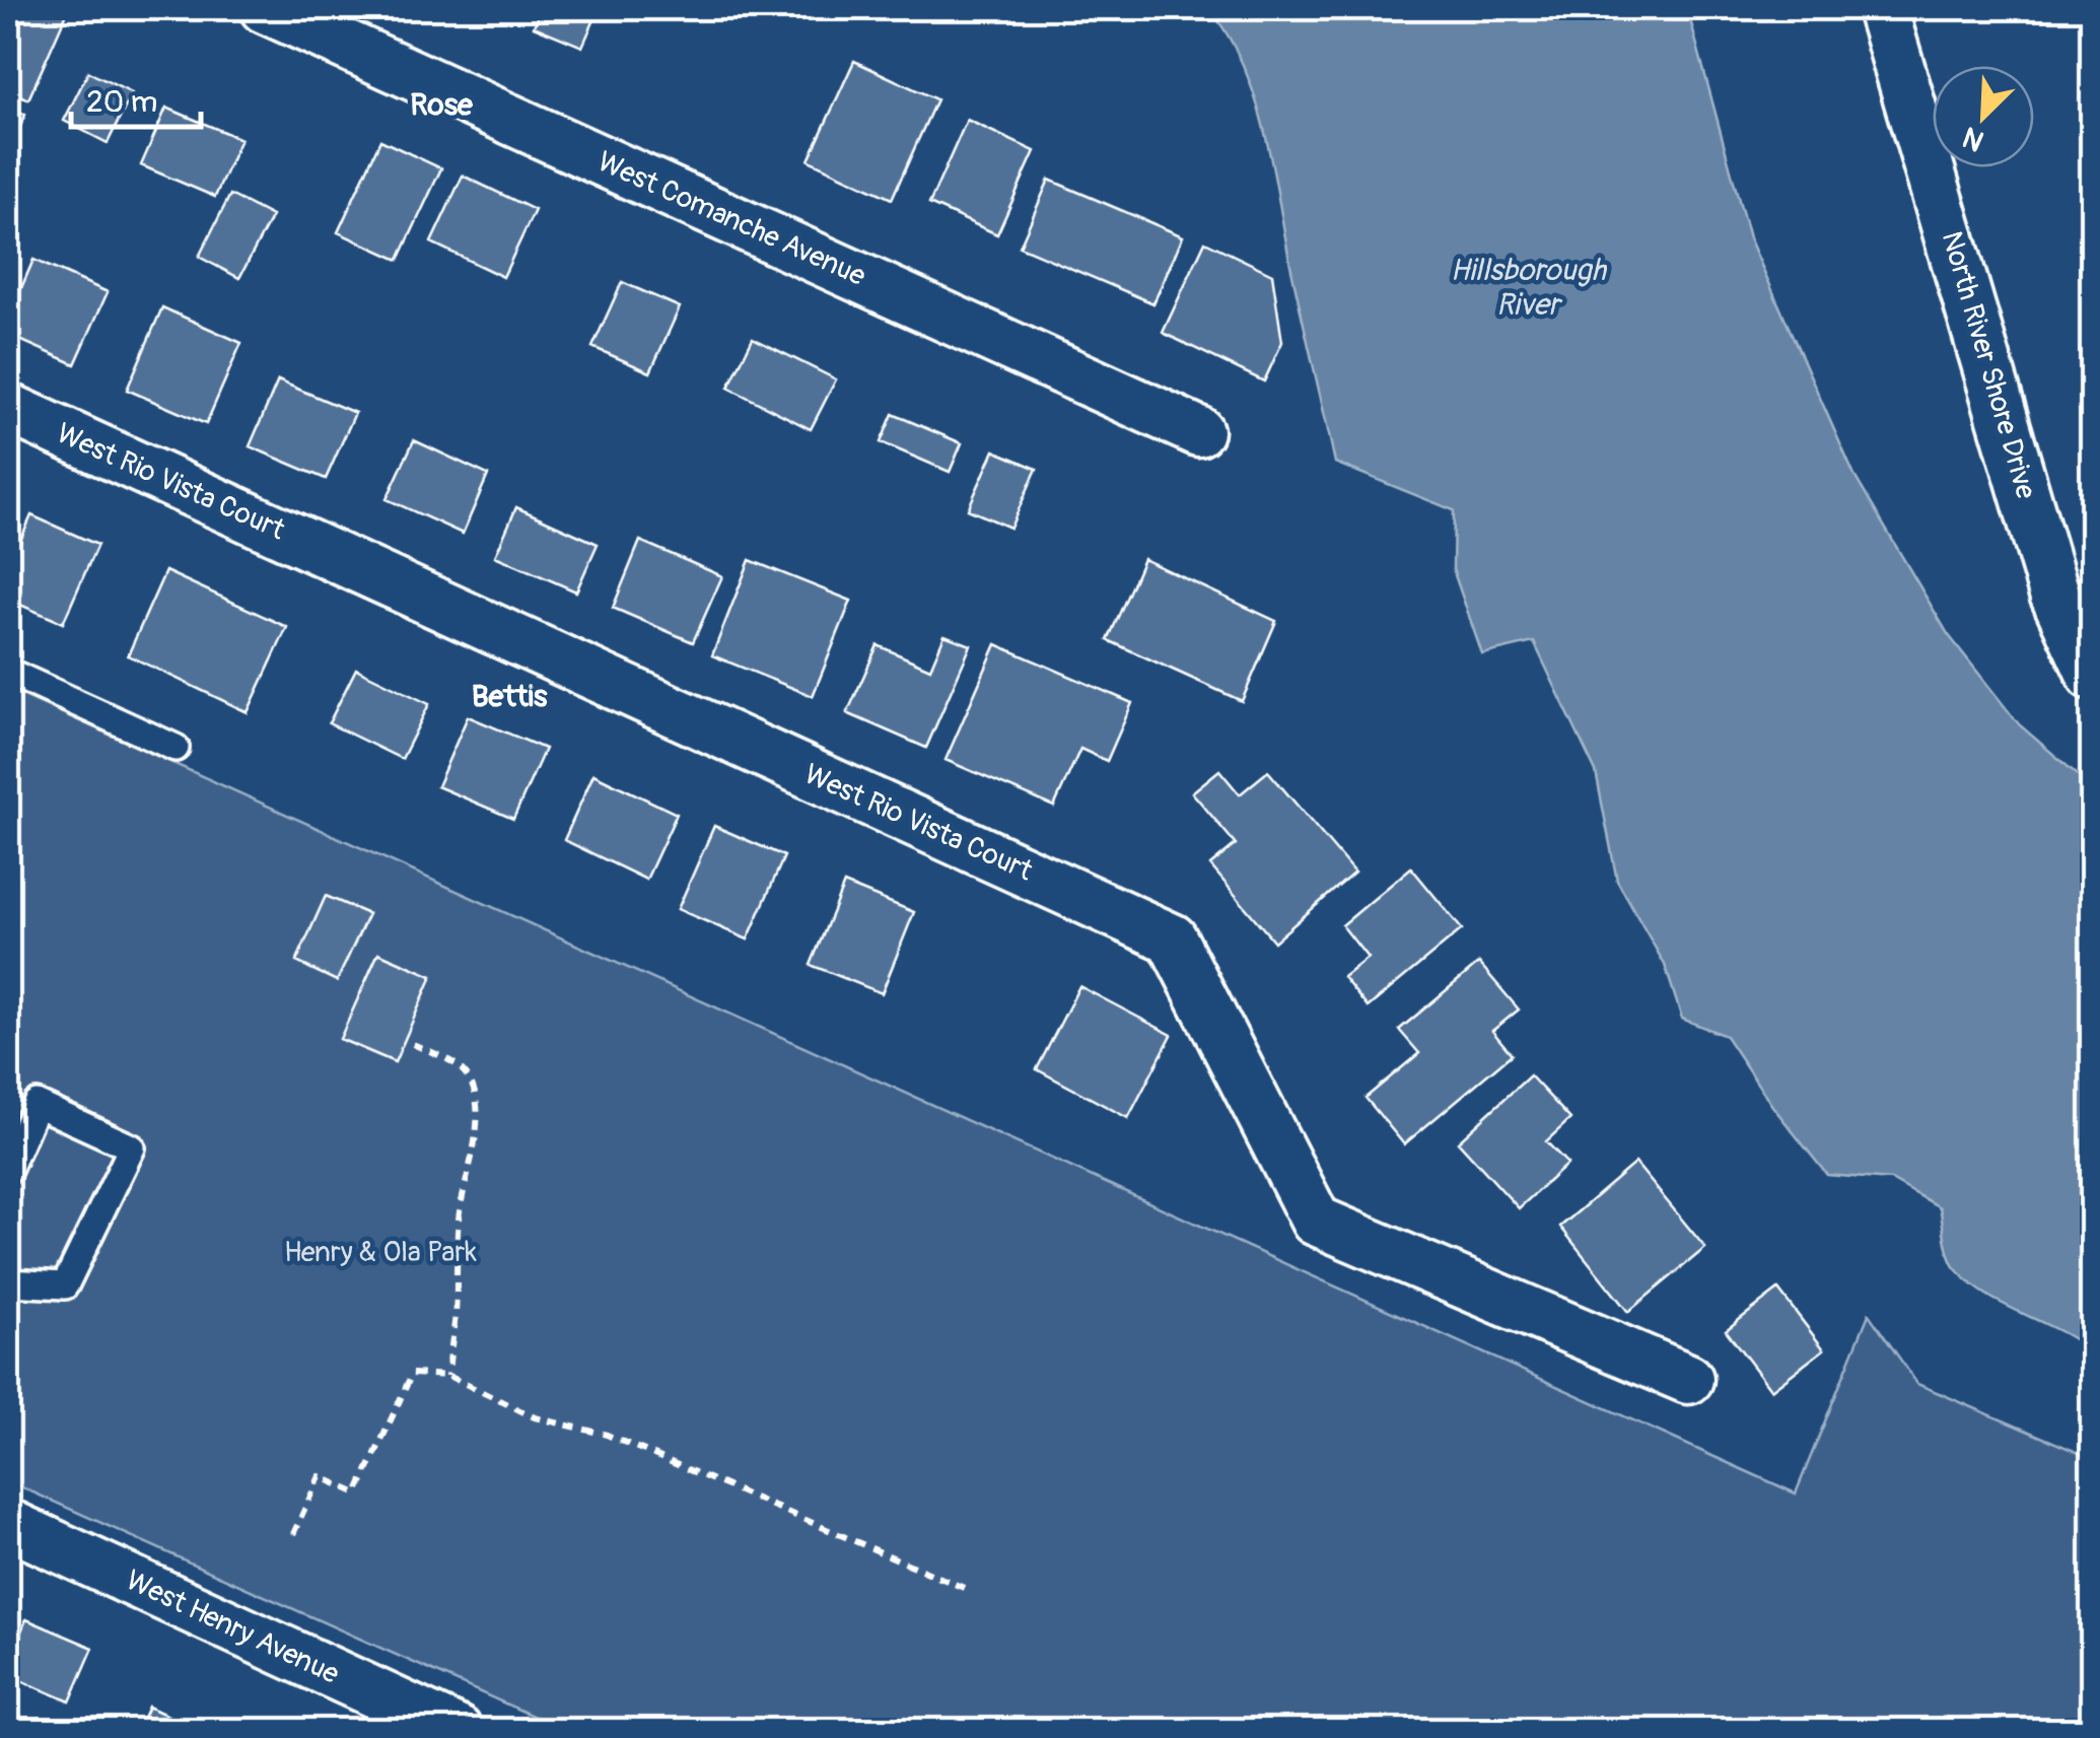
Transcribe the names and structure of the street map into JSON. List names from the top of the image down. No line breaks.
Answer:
{"streets":{"street":["West Comanche Avenue","North River Shore Drive","West Rio Vista Court","West Henry Avenue"]},"districts":["Rose","Bettis"],"water":["Hillsborough River"],"parks":["Henry & Ola Park"],"scale_bar":"20 m","north":"bottom left"}
